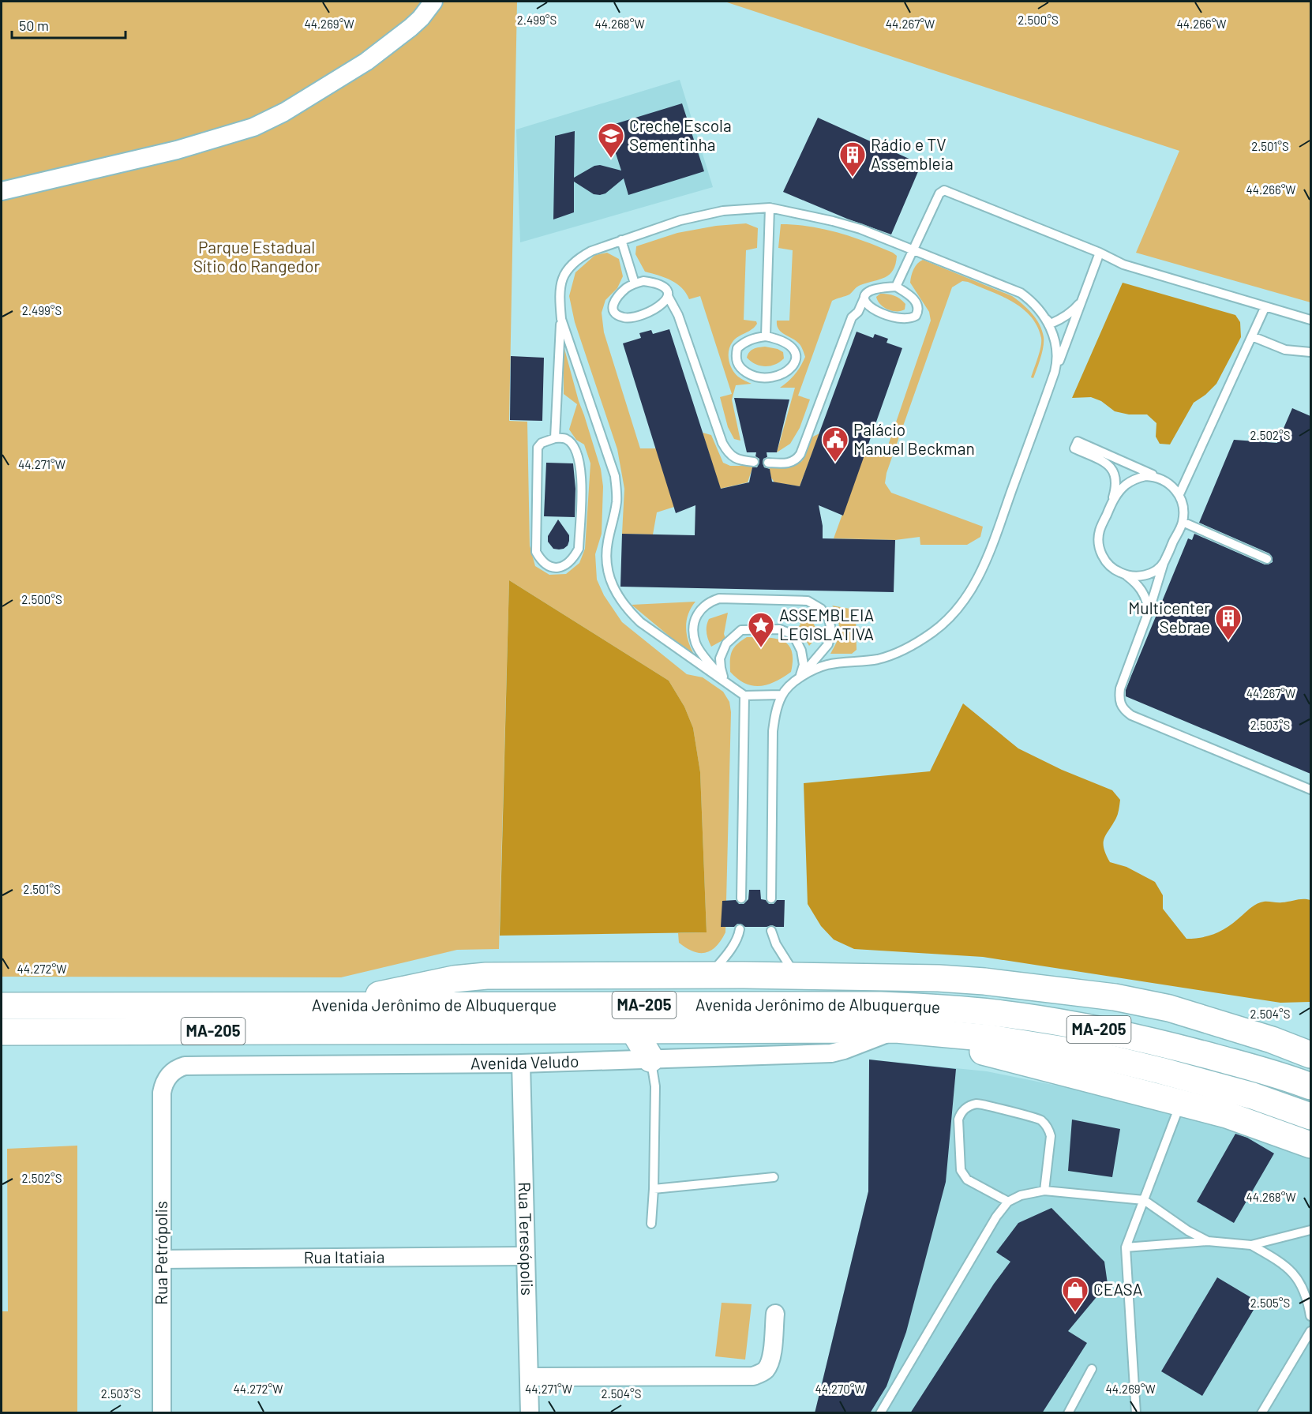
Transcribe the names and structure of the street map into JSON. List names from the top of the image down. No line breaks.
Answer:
{"streets":{"main road":["Avenida Jerônimo de Albuquerque","MA-205"],"street":["Avenida Veludo","Rua Teresópolis","Rua Petrópolis","Rua Itatiaia"]},"crossings":[["Avenida Jerônimo de Albuquerque","Avenida Veludo"],["Avenida Veludo","Rua Teresópolis"],["Avenida Veludo","Rua Petrópolis"],["Rua Teresópolis","Rua Itatiaia"],["Rua Petrópolis","Rua Itatiaia"]],"parks":["Parque Estadual Sítio do Rangedor"],"places":{"school or university":["Creche Escola Sementinha"],"building":["Rádio e TV Assembleia","Multicenter Sebrae"],"public building":["Palácio Manuel Beckman"],"place":["ASSEMBLEIA LEGISLATIVA"],"shop":["CEASA"]},"scale_bar":"50 m","coordinates":["2.499°S","2.500°S","44.269°W","44.268°W","44.267°W","44.266°W","2.501°S","2.502°S","44.271°W","2.503°S","44.272°W","2.504°S","2.505°S","44.270°W"]}
